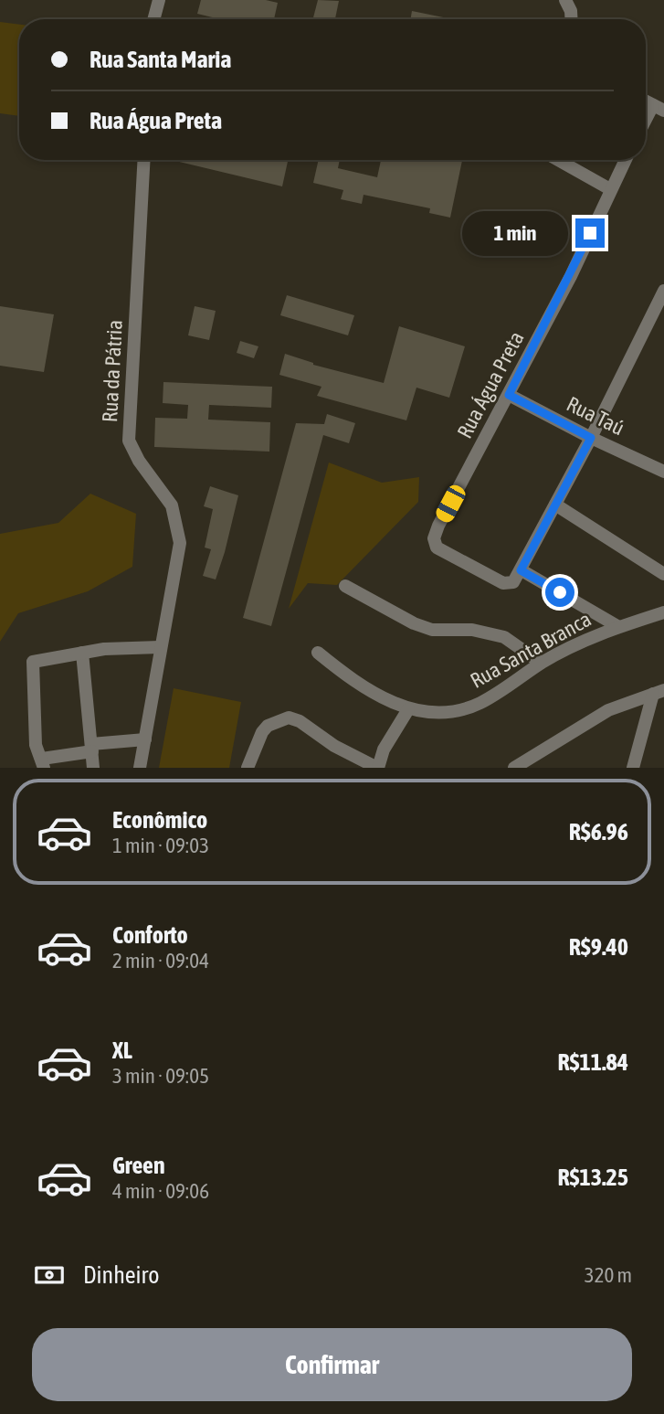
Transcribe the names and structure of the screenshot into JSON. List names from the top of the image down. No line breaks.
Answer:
{"streets":{"street":["Rua da Pátria","Rua Água Preta","Rua Taú","Rua Santa Branca"]},"crossings":[["Rua Água Preta","Rua Taú"]],"page":{"banner":["Rua Santa Maria","Rua Água Preta"],"bubble":"1 min","list":[{"name":"Econômico","note":"1 min · 09:03","value":"R$6.96"},{"name":"Conforto","note":"2 min · 09:04","value":"R$9.40"},{"name":"XL","note":"3 min · 09:05","value":"R$11.84"},{"name":"Green","note":"4 min · 09:06","value":"R$13.25"}],"pay":["Dinheiro","320 m"],"buttons":"Confirmar"}}
